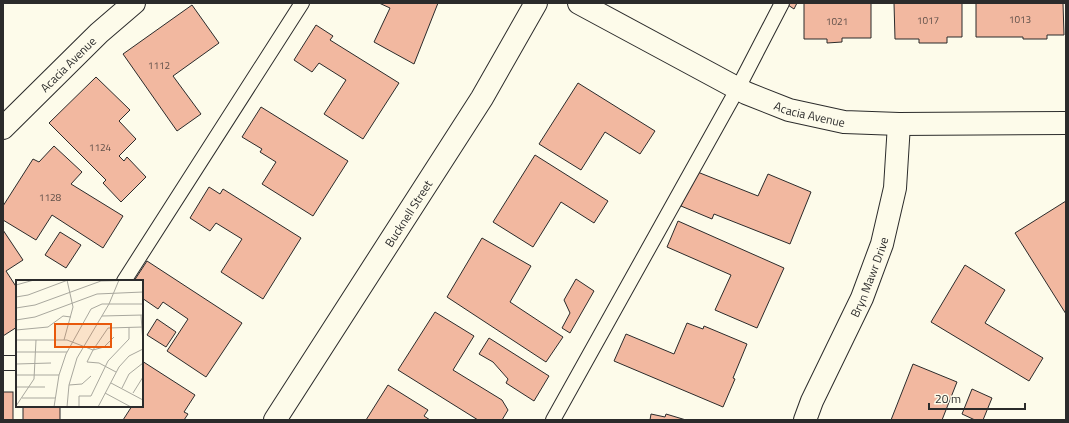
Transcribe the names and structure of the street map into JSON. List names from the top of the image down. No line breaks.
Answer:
{"streets":{"street":["Acacia Avenue","Bucknell Street","Bryn Mawr Drive"]},"crossings":[["Acacia Avenue","Bryn Mawr Drive"]],"house_numbers":["1013","1017","1021","1112","1124","1128"],"scale_bar":"20 m"}
